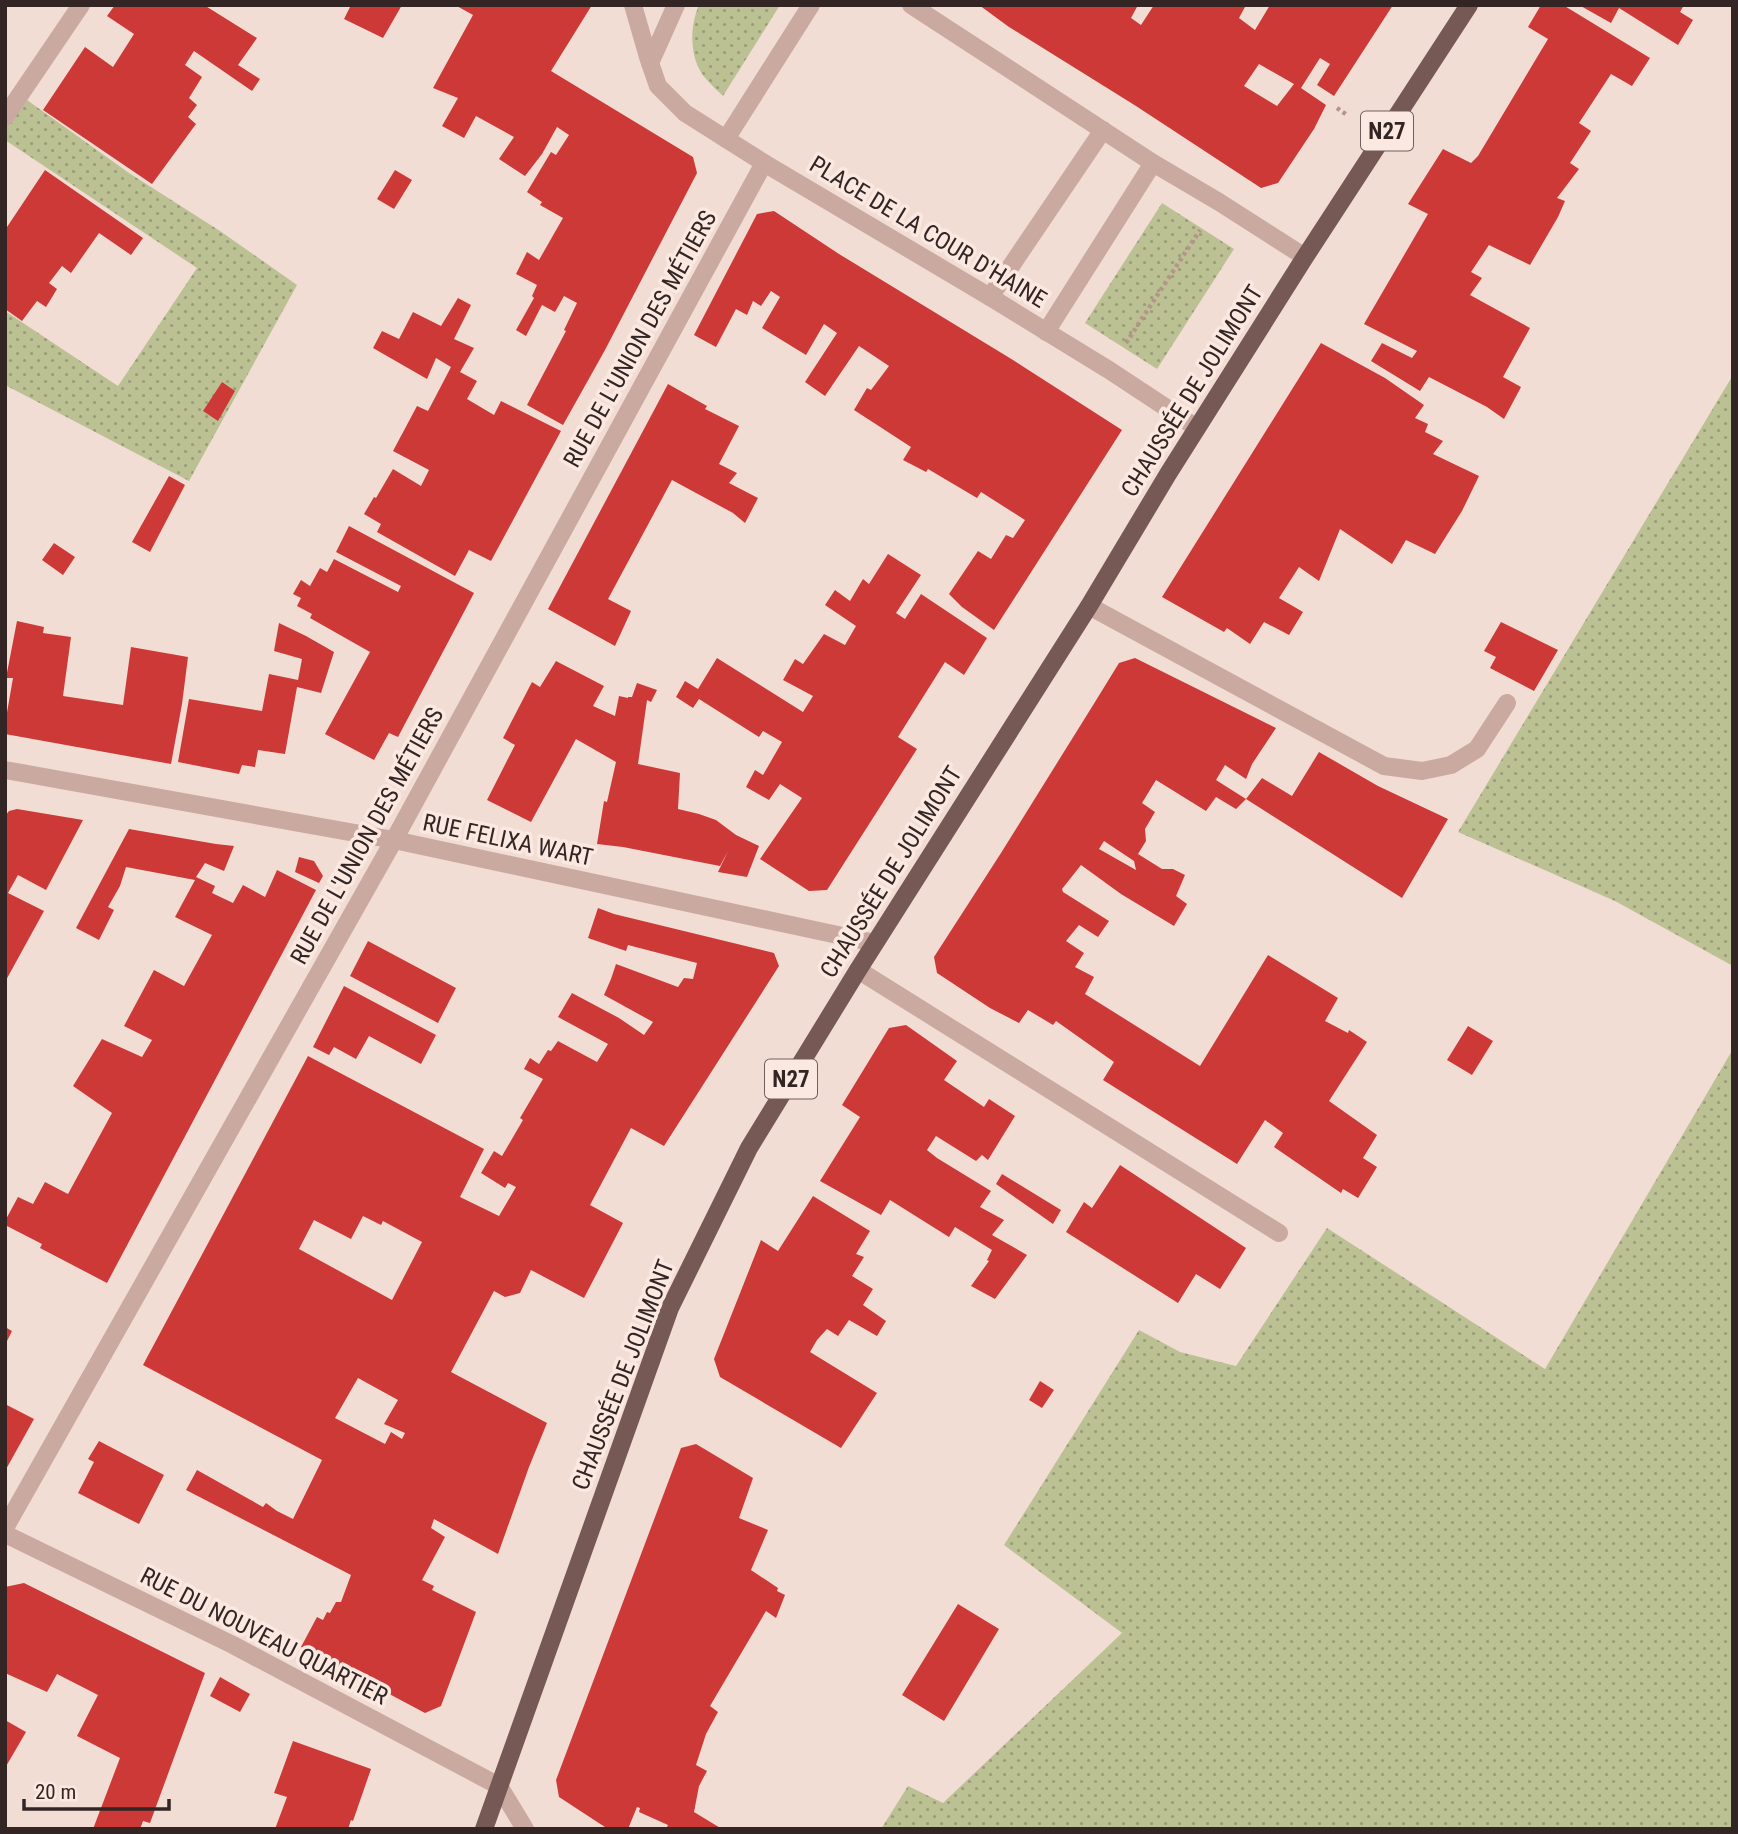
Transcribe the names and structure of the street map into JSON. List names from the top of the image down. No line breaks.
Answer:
{"streets":{"main road":["N27","CHAUSSÉE DE JOLIMONT"],"street":["PLACE DE LA COUR D'HAINE","RUE DE L'UNION DES MÉTIERS","RUE FELIXA WART","RUE DU NOUVEAU QUARTIER"]},"crossings":[["PLACE DE LA COUR D'HAINE","RUE DE L'UNION DES MÉTIERS"],["PLACE DE LA COUR D'HAINE","CHAUSSÉE DE JOLIMONT"],["RUE DE L'UNION DES MÉTIERS","RUE FELIXA WART"],["CHAUSSÉE DE JOLIMONT","RUE FELIXA WART"],["CHAUSSÉE DE JOLIMONT","RUE DU NOUVEAU QUARTIER"]],"scale_bar":"20 m"}
